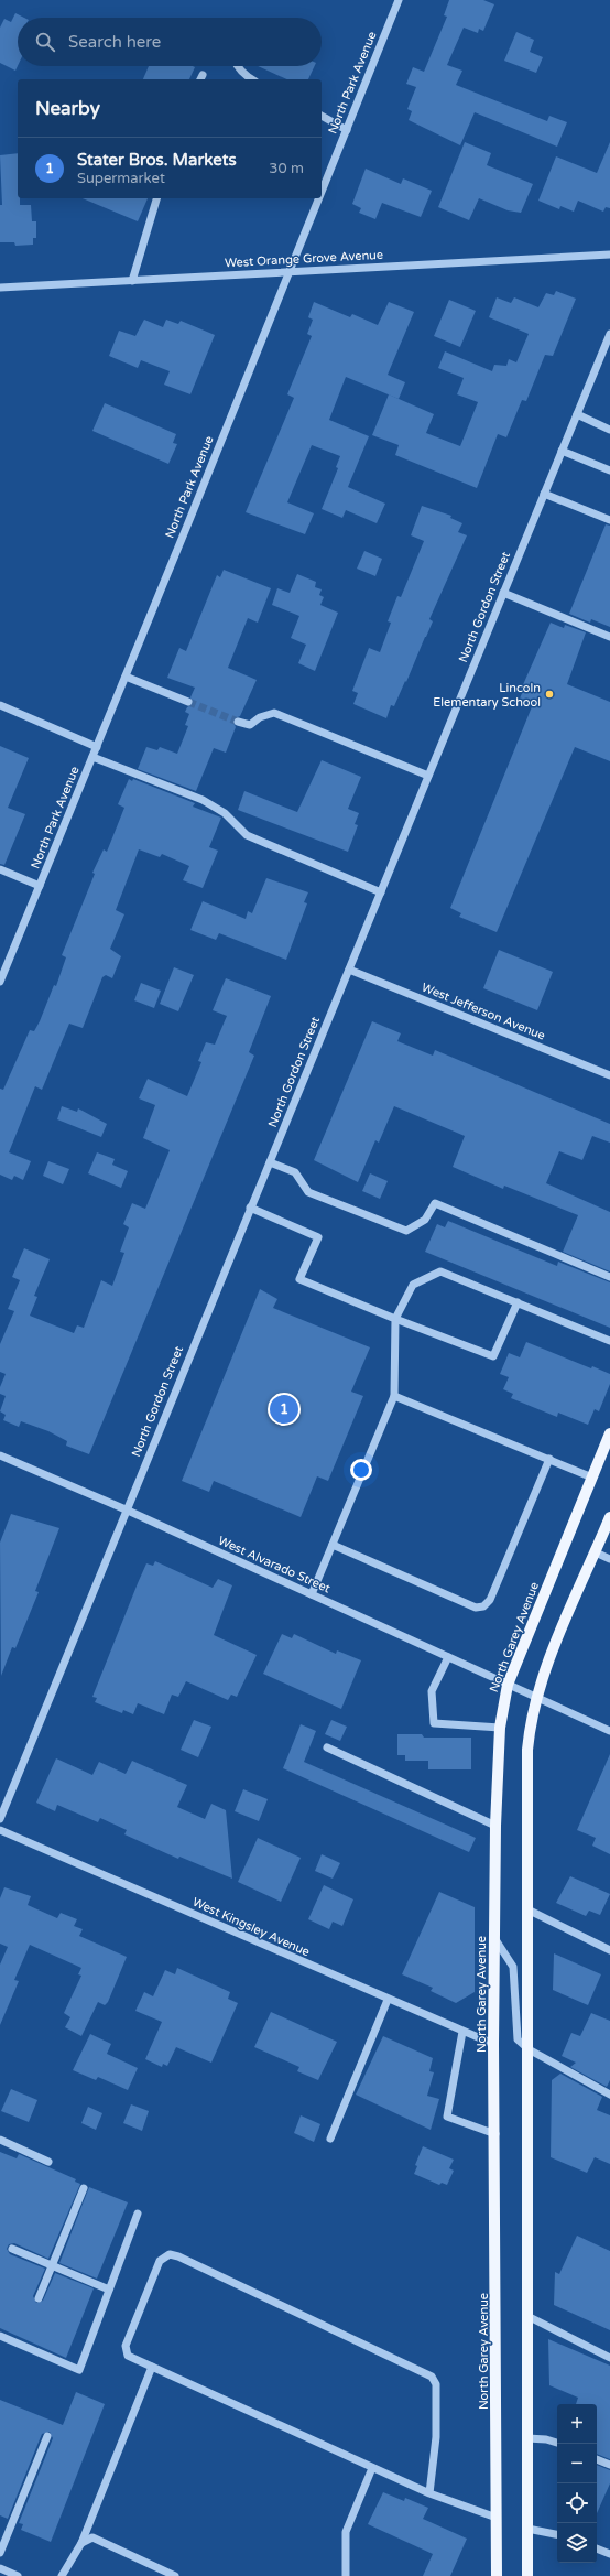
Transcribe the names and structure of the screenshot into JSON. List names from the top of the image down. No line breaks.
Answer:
{"streets":{"main road":["North Garey Avenue"],"street":["North Park Avenue","West Orange Grove Avenue","North Gordon Street","West Jefferson Avenue","West Alvarado Street","West Kingsley Avenue"]},"crossings":[["North Park Avenue","West Orange Grove Avenue"],["North Gordon Street","West Jefferson Avenue"],["North Gordon Street","West Alvarado Street"],["West Alvarado Street","North Garey Avenue"],["North Garey Avenue","West Kingsley Avenue"]],"places":["Lincoln Elementary School"],"page":{"search":"Search here","heading":"Nearby","list":[{"mark":"1","name":"Stater Bros. Markets","note":"Supermarket","value":"30 m"}],"pins":"1","map_buttons":["+","−"]}}
